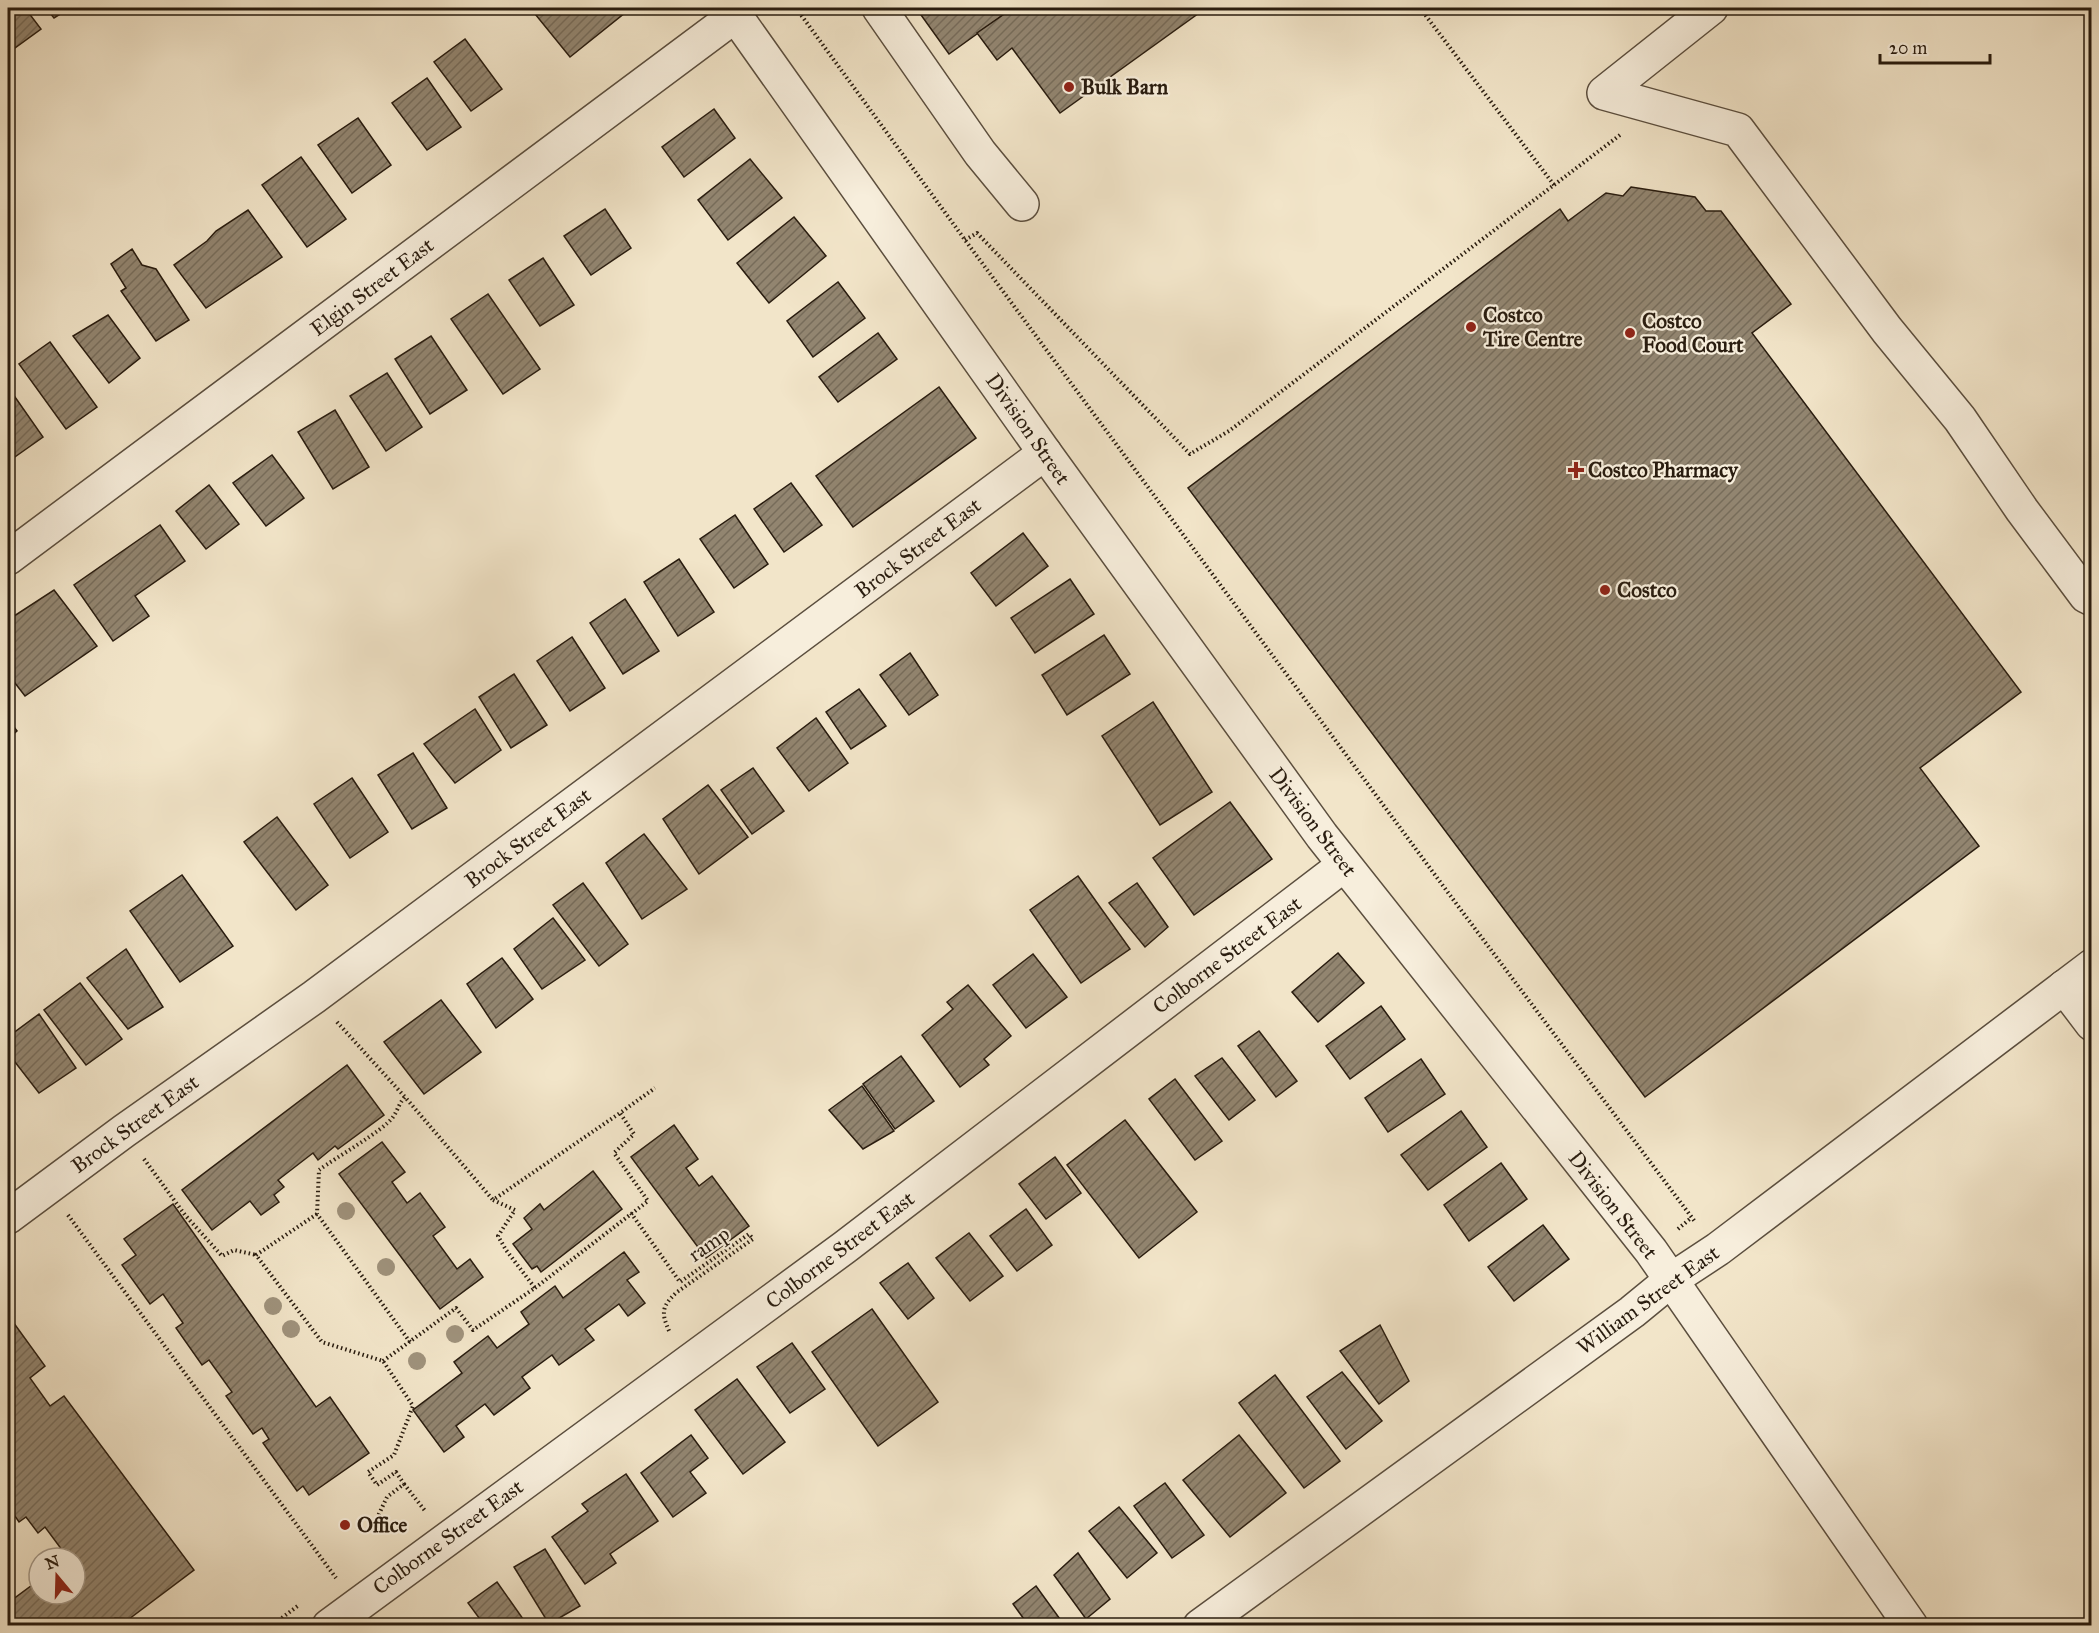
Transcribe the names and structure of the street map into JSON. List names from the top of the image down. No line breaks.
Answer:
{"streets":{"street":["Elgin Street East","Division Street","Brock Street East","Colborne Street East","William Street East"],"path":["ramp"]},"crossings":[["Elgin Street East","Division Street"],["Division Street","Brock Street East"],["Division Street","Colborne Street East"],["Division Street","William Street East"]],"places":{"other":["Bulk Barn","Costco Tire Centre","Costco Food Court","Costco","Office"],"health":["Costco Pharmacy"]},"scale_bar":"20 m","north":"top"}
